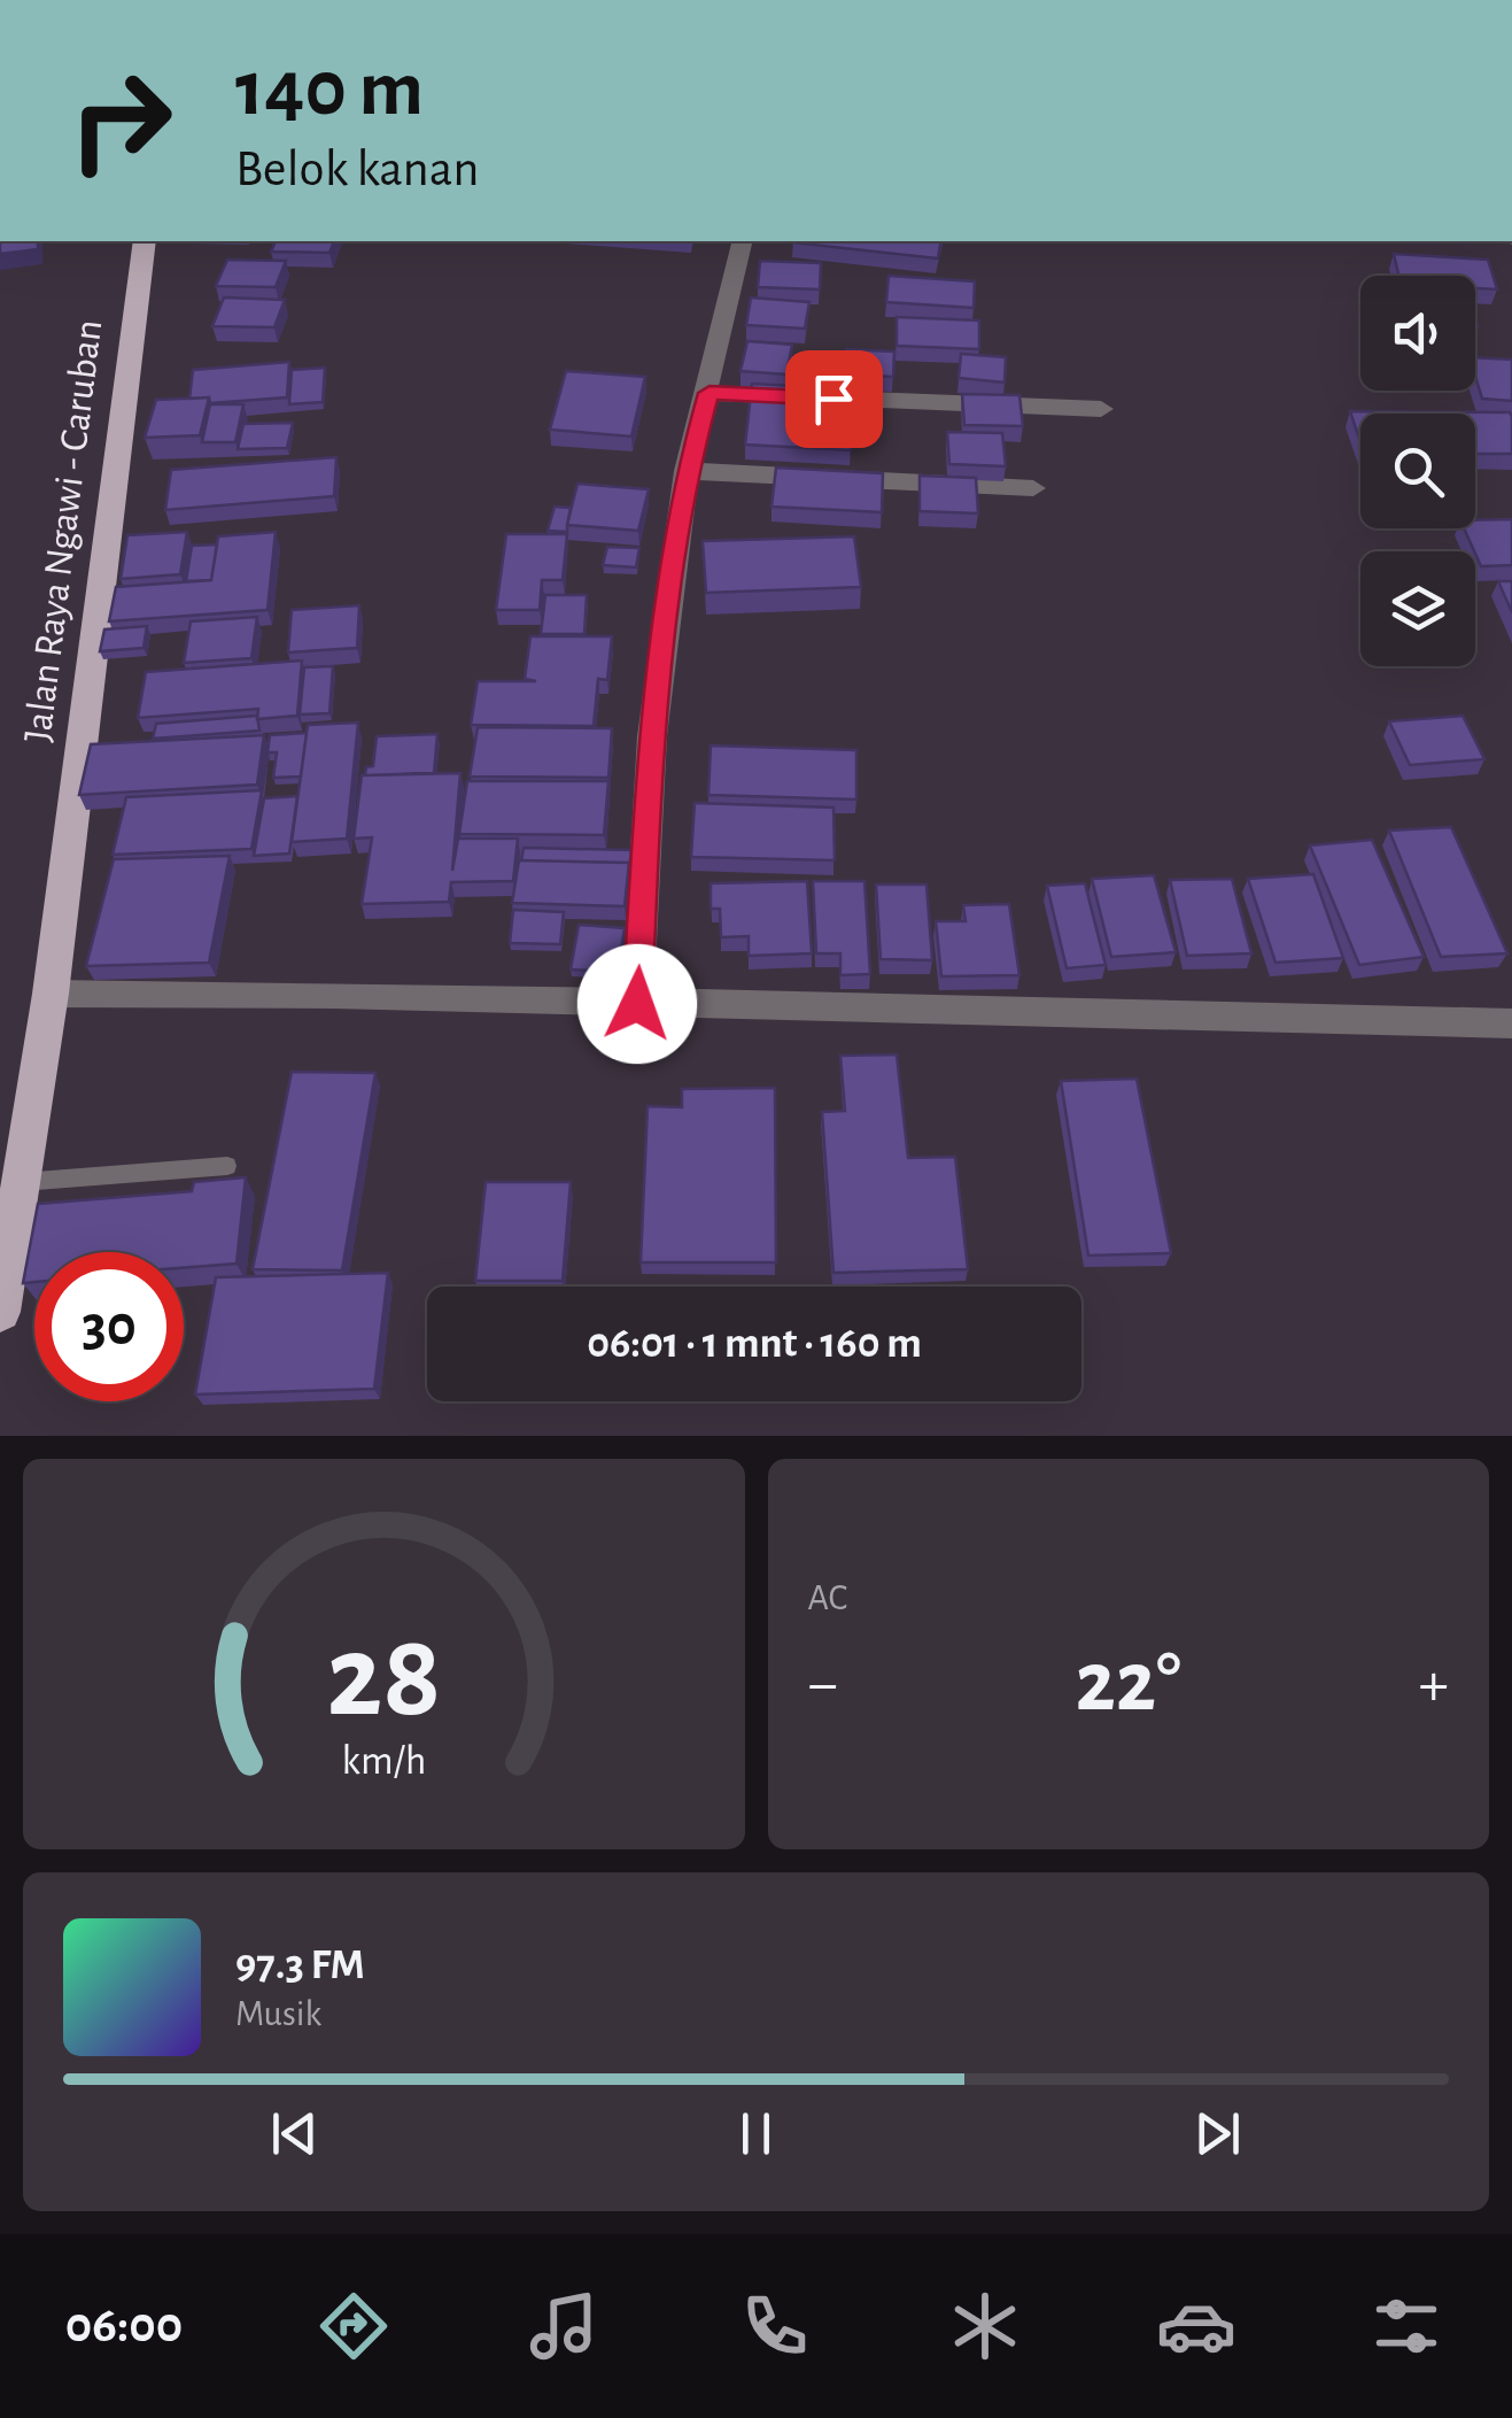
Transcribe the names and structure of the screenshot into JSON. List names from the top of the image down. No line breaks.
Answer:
{"streets":{"highway":["Jalan Raya Ngawi - Caruban"]},"page":{"turn":["140 m","Belok kanan"],"limit":"30","trip":"06:01 · 1 mnt · 160 m","tile":"AC","heat":["−","22°","+"],"song":["97.3 FM","Musik"],"tabs":"06:00","gauge":["28","km/h"]}}
